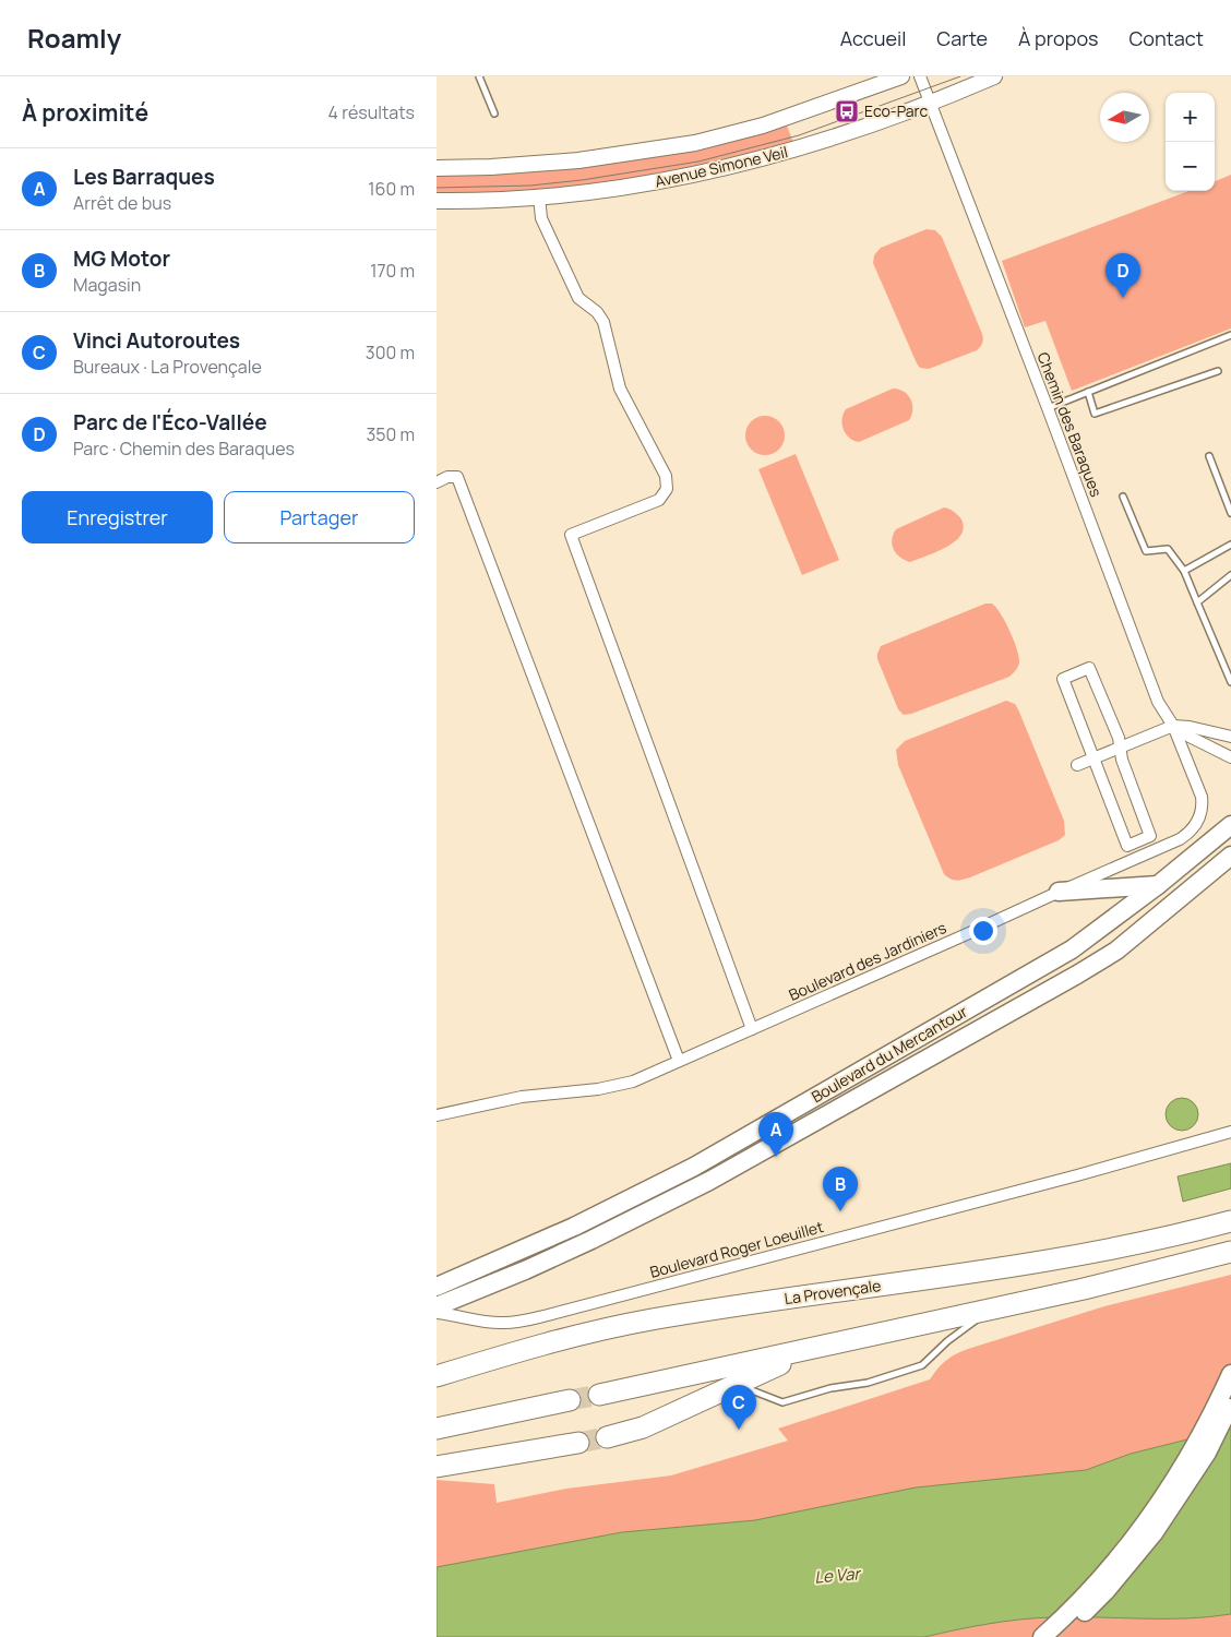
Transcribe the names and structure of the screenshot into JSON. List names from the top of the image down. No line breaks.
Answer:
{"streets":{"highway":["La Provençale"],"main road":["Avenue Simone Veil","Boulevard du Mercantour"],"street":["Chemin des Baraques","Boulevard des Jardiniers","Boulevard Roger Loeuillet"]},"crossings":[["Avenue Simone Veil","Chemin des Baraques"],["Chemin des Baraques","Boulevard des Jardiniers"]],"water":["Le Var"],"places":{"bus stop":["Eco-Parc"]},"north":"left","page":{"header":"Roamly","nav":["Accueil","Carte","À propos","Contact"],"heading":["À proximité","4 résultats"],"map_buttons":["+","−"],"list":[{"mark":"A","name":"Les Barraques","note":"Arrêt de bus","value":"160 m"},{"mark":"B","name":"MG Motor","note":"Magasin","value":"170 m"},{"mark":"C","name":"Vinci Autoroutes","note":"Bureaux · La Provençale","value":"300 m"},{"mark":"D","name":"Parc de l'Éco-Vallée","note":"Parc · Chemin des Baraques","value":"350 m"}],"pins":["D","A","B","C"],"buttons":["Enregistrer","Partager"]}}
